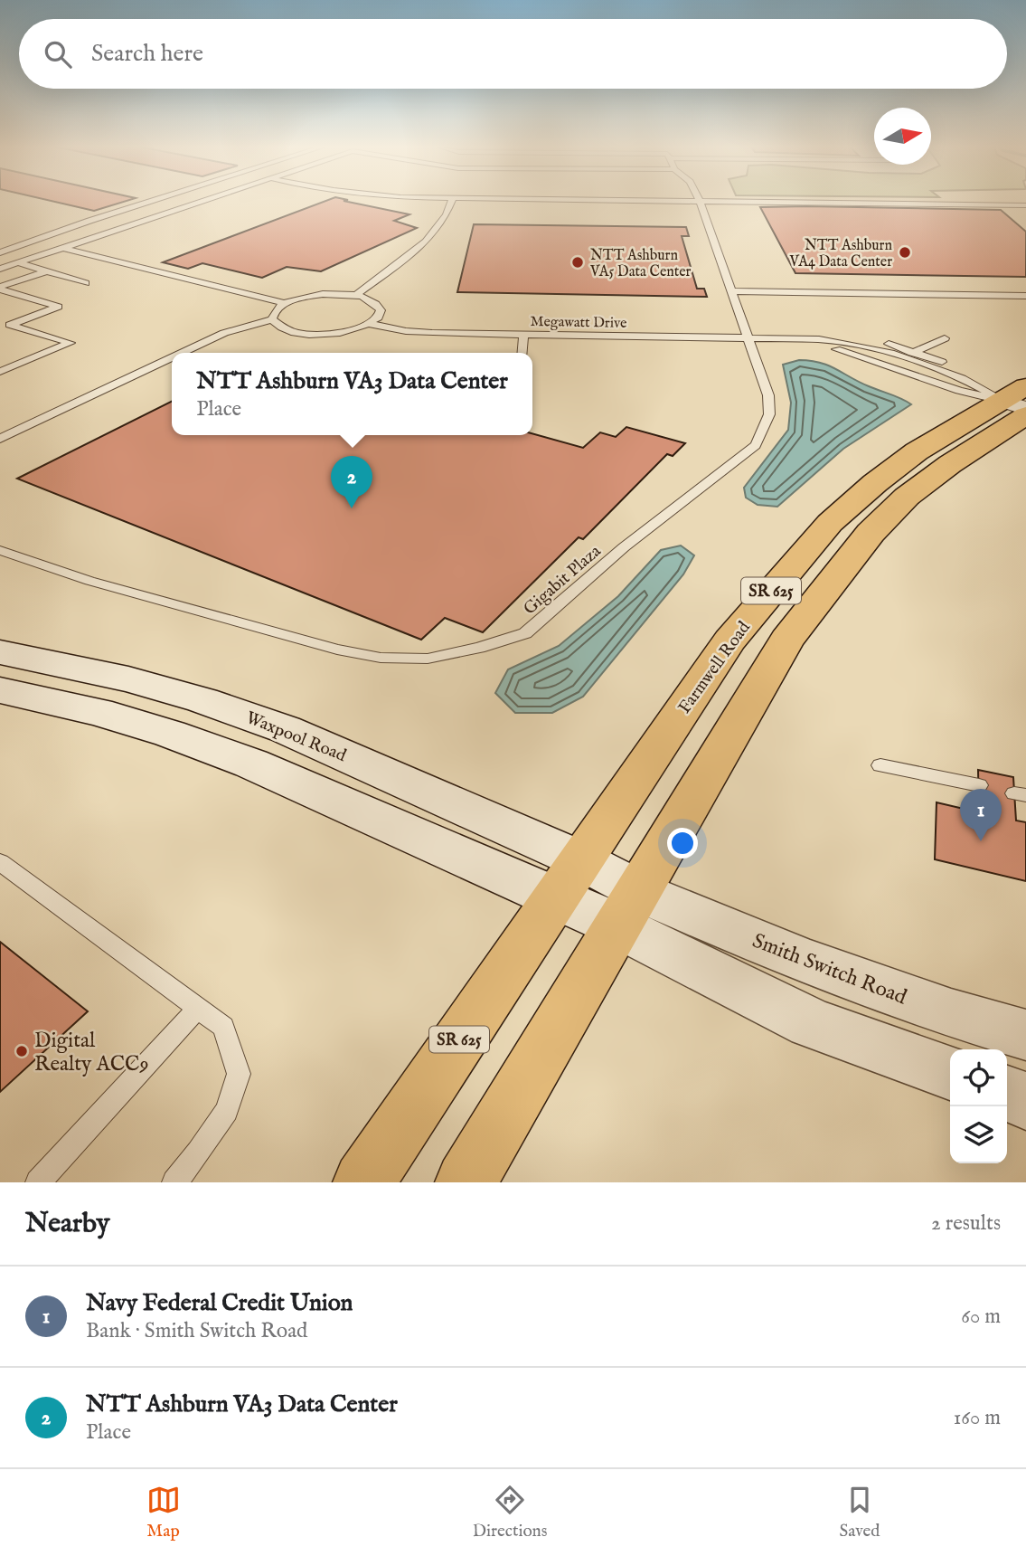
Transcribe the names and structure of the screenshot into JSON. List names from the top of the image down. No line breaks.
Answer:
{"streets":{"main road":["SR 625","Farmwell Road","Waxpool Road","Smith Switch Road"],"lane":["Megawatt Drive","Gigabit Plaza"]},"crossings":[["Megawatt Drive","Gigabit Plaza"],["SR 625","Farmwell Road"],["SR 625","Waxpool Road"],["SR 625","Smith Switch Road"],["Farmwell Road","Waxpool Road"],["Waxpool Road","Smith Switch Road"]],"places":["NTT Ashburn VA4 Data Center","NTT Ashburn VA5 Data Center","Digital Realty ACC9"],"north":"right","page":{"search":"Search here","popup":["NTT Ashburn VA3 Data Center","Place"],"pins":["2","1"],"heading":["Nearby","2 results"],"list":[{"mark":"1","name":"Navy Federal Credit Union","note":"Bank · Smith Switch Road","value":"60 m"},{"mark":"2","name":"NTT Ashburn VA3 Data Center","note":"Place","value":"160 m"}],"nav":["Map","Directions","Saved"]}}
